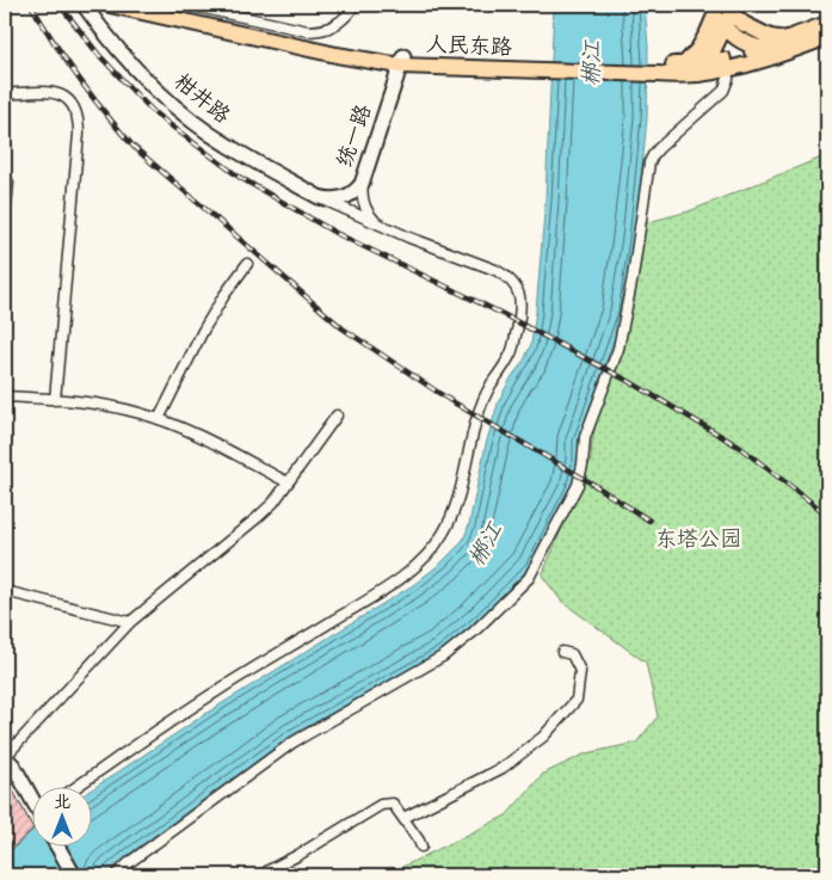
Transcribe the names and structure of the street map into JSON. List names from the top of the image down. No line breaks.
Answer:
{"streets":{"main road":["人民东路"],"street":["柑井路","统一路"]},"crossings":[["人民东路","统一路"],["柑井路","统一路"]],"water":["郴江"],"parks":["东塔公园"],"north":"top"}
